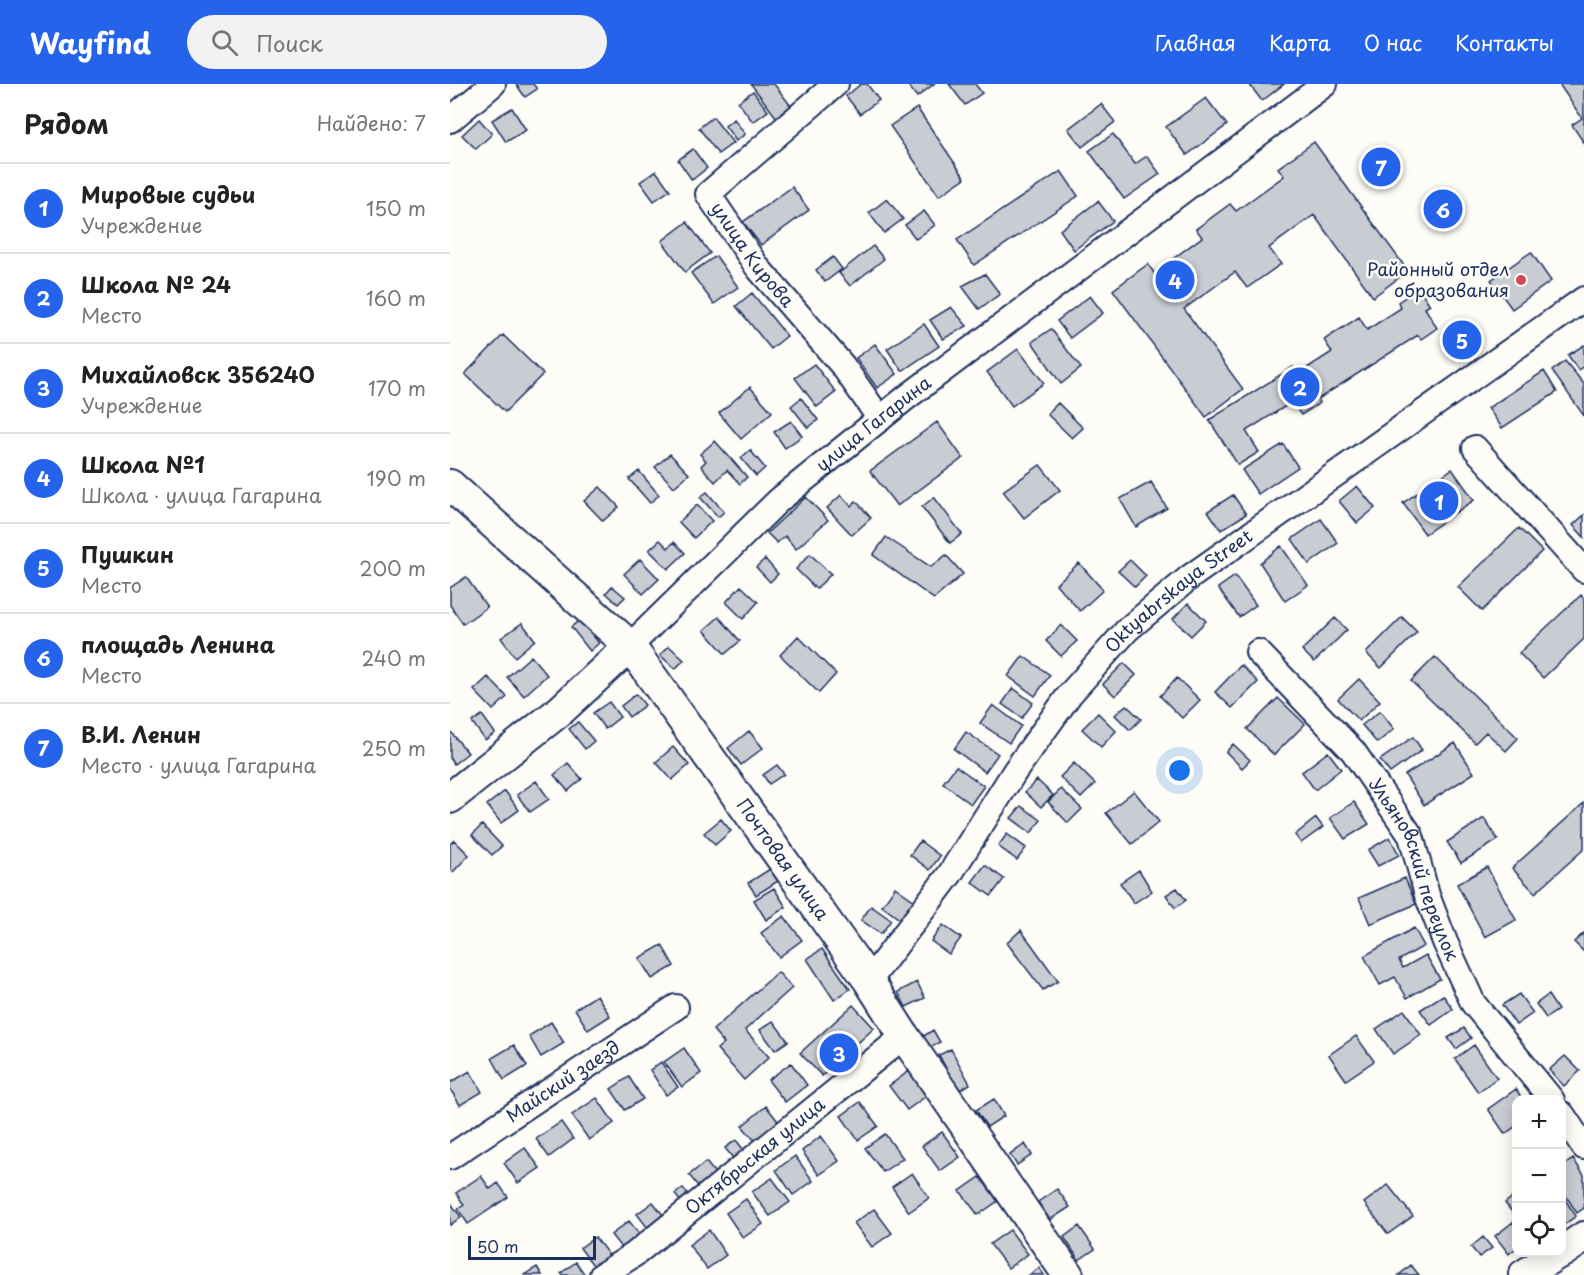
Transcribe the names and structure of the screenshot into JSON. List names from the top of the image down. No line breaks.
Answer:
{"streets":{"main road":["улица Гагарина","Почтовая улица"],"street":["улица Кирова","Oktyabrskaya Street","Ульяновский переулок","Майский заезд","Октябрьская улица"]},"crossings":[["улица Кирова","улица Гагарина"],["улица Гагарина","Почтовая улица"],["Oktyabrskaya Street","Почтовая улица"],["Почтовая улица","Октябрьская улица"]],"places":["Районный отдел образования"],"scale_bar":"50 m","page":{"header":"Wayfind","search":"Поиск","nav":["Главная","Карта","О нас","Контакты"],"heading":["Рядом","Найдено: 7"],"pins":["7","6","4","5","2","1","3"],"list":[{"mark":"1","name":"Мировые судьи","note":"Учреждение","value":"150 m"},{"mark":"2","name":"Школа № 24","note":"Место","value":"160 m"},{"mark":"3","name":"Михайловск 356240","note":"Учреждение","value":"170 m"},{"mark":"4","name":"Школа №1","note":"Школа · улица Гагарина","value":"190 m"},{"mark":"5","name":"Пушкин","note":"Место","value":"200 m"},{"mark":"6","name":"площадь Ленина","note":"Место","value":"240 m"},{"mark":"7","name":"В.И. Ленин","note":"Место · улица Гагарина","value":"250 m"}],"map_buttons":["+","−"],"scale":"50 m"}}
